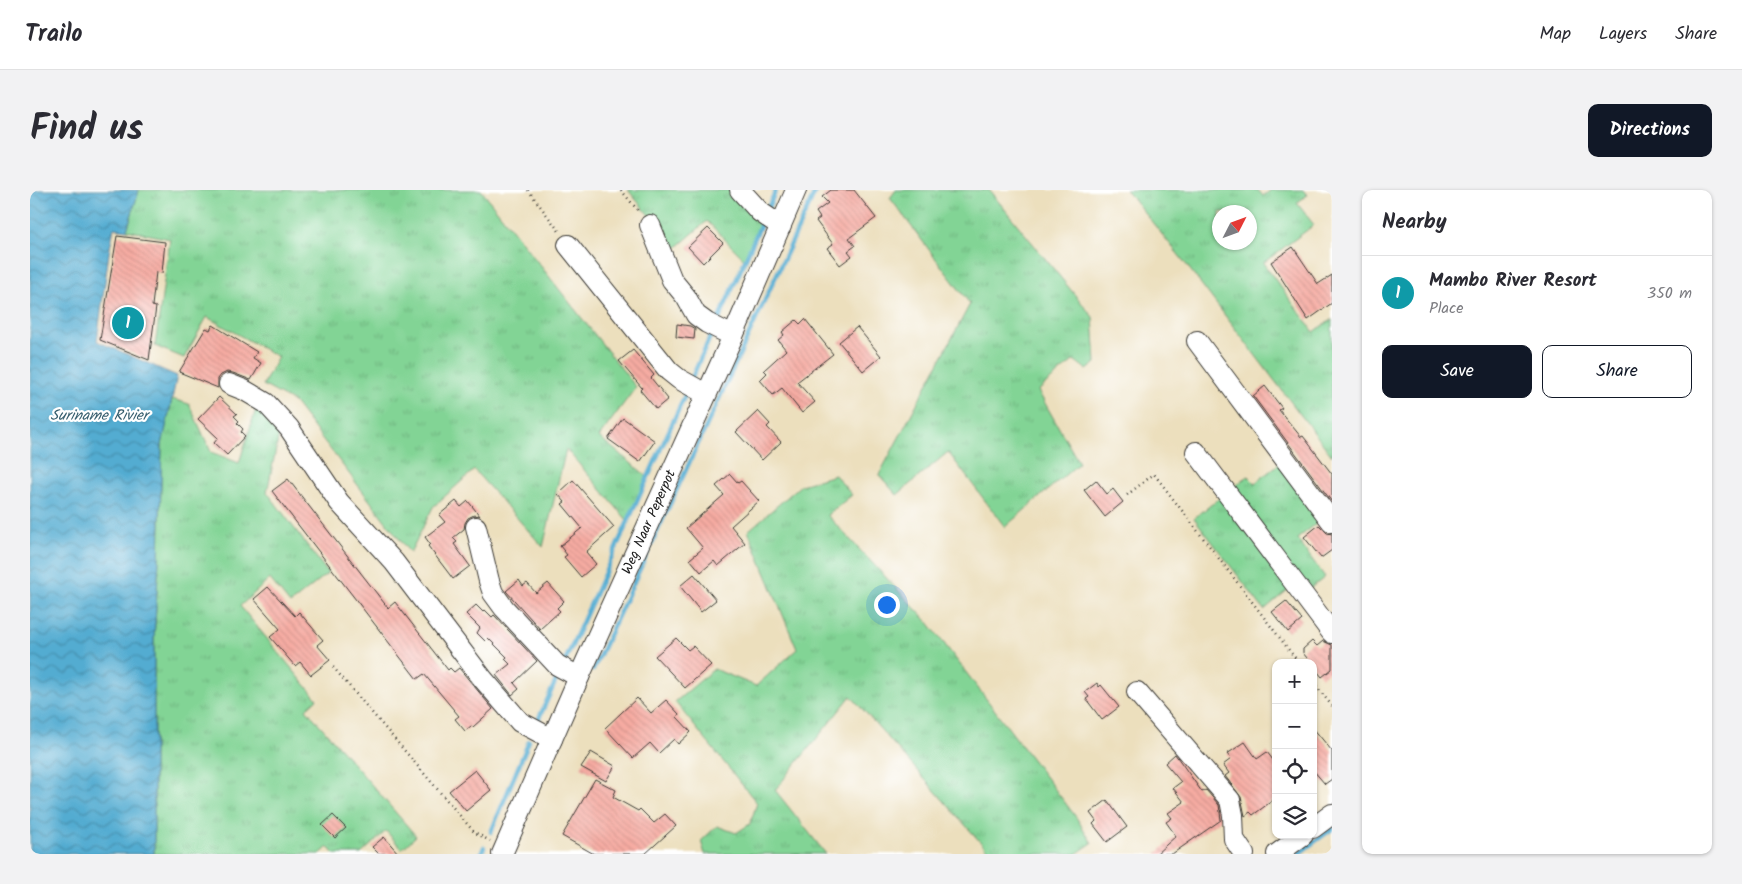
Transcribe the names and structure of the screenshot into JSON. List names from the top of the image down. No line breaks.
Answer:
{"streets":{"street":["Weg Naar Peperpot"]},"water":["Suriname Rivier"],"north":"top right","page":{"header":"Trailo","nav":["Map","Layers","Share"],"title":"Find us","buttons":["Directions",["Save","Share"]],"heading":"Nearby","list":[{"mark":"1","name":"Mambo River Resort","note":"Place","value":"350 m"}],"pins":"1","map_buttons":["+","−"]}}
